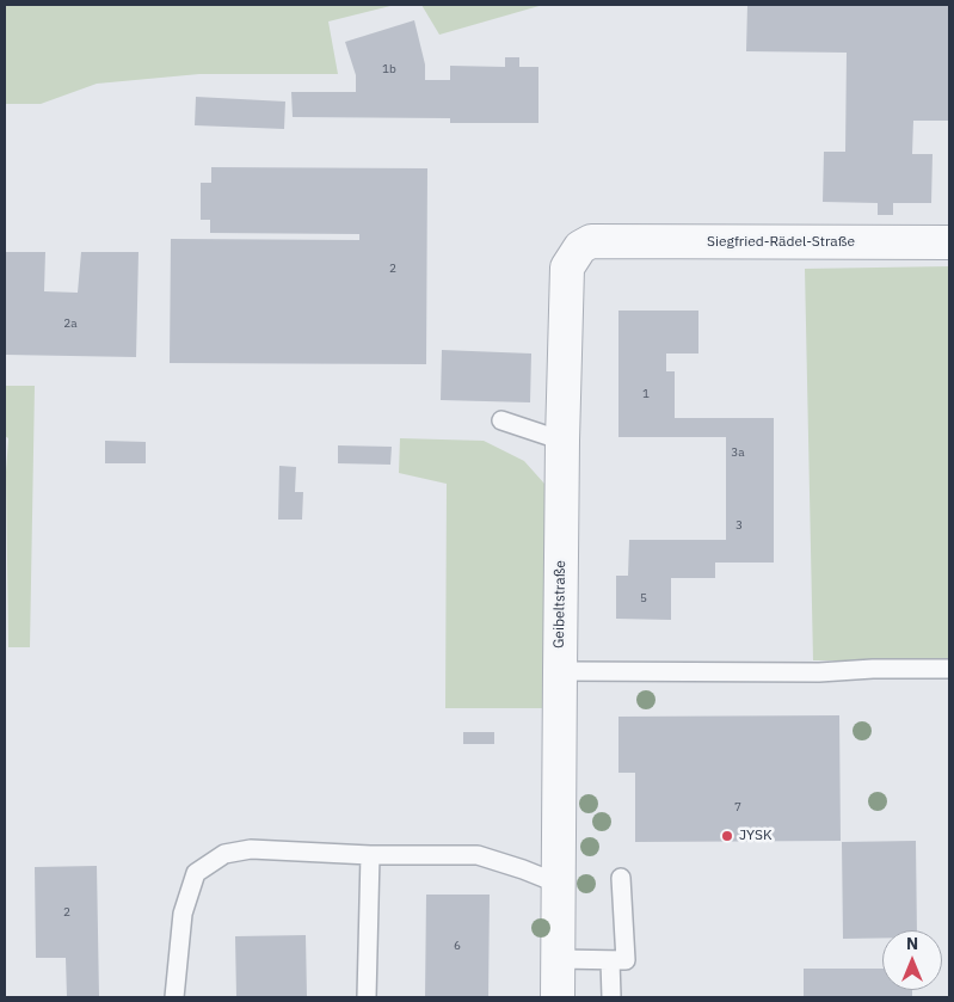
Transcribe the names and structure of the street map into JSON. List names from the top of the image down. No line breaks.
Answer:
{"streets":{"street":["Siegfried-Rädel-Straße","Geibeltstraße"]},"crossings":[["Siegfried-Rädel-Straße","Geibeltstraße"]],"places":["JYSK"],"house_numbers":["1b","2","2a","1","3a","3","5","7","2","6"],"north":"top"}
